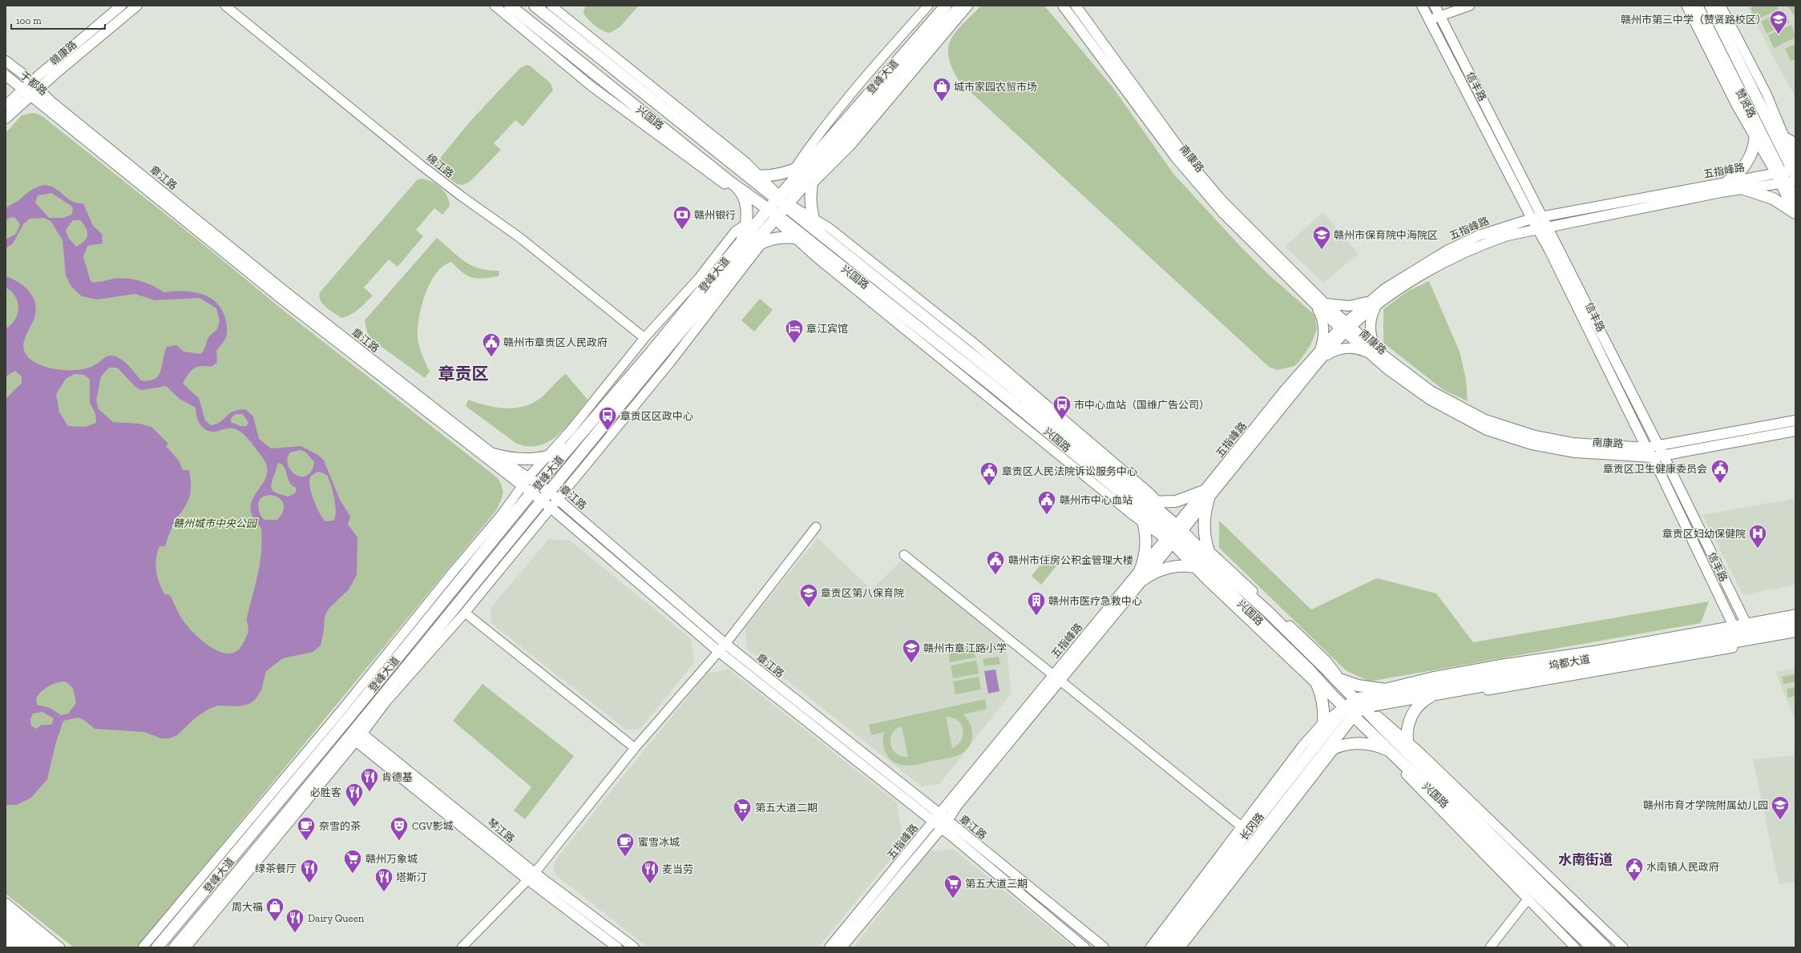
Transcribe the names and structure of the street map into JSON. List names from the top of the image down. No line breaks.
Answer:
{"streets":{"main road":["赣康路","登峰大道","于都路","信丰路","赞贤路","兴国路","南康路","五指峰路","章江路","坞都大道","长冈路","琴江路"],"street":["绵江路"]},"crossings":[["赣康路","于都路"],["赣康路","章江路"],["登峰大道","兴国路"],["登峰大道","章江路"],["登峰大道","琴江路"],["于都路","章江路"],["信丰路","南康路"],["信丰路","五指峰路"],["信丰路","坞都大道"],["赞贤路","五指峰路"],["兴国路","五指峰路"],["兴国路","坞都大道"],["兴国路","长冈路"],["南康路","五指峰路"],["五指峰路","章江路"]],"districts":["章贡区","水南街道"],"parks":["赣州城市中央公园"],"places":{"school or university":["赣州市第三中学（赞贤路校区）","赣州市保育院中海院区","章贡区第八保育院","赣州市章江路小学","赣州市育才学院附属幼儿园"],"shop":["城市家园农贸市场","周大福"],"bank":["赣州银行"],"hotel":["章江宾馆"],"public building":["赣州市章贡区人民政府","章贡区卫生健康委员会","章贡区人民法院诉讼服务中心","赣州市中心血站","赣州市住房公积金管理大楼","水南镇人民政府"],"bus stop":["市中心血站（国维广告公司）","章贡区区政中心"],"hospital":["章贡区妇幼保健院"],"building":["赣州市医疗急救中心"],"restaurant":["肯德基","必胜客","绿茶餐厅","麦当劳","塔斯汀","Dairy Queen"],"supermarket":["第五大道二期","赣州万象城","第五大道三期"],"cafe":["奈雪的茶","蜜雪冰城"],"theatre":["CGV影城"]},"scale_bar":"100 m"}
